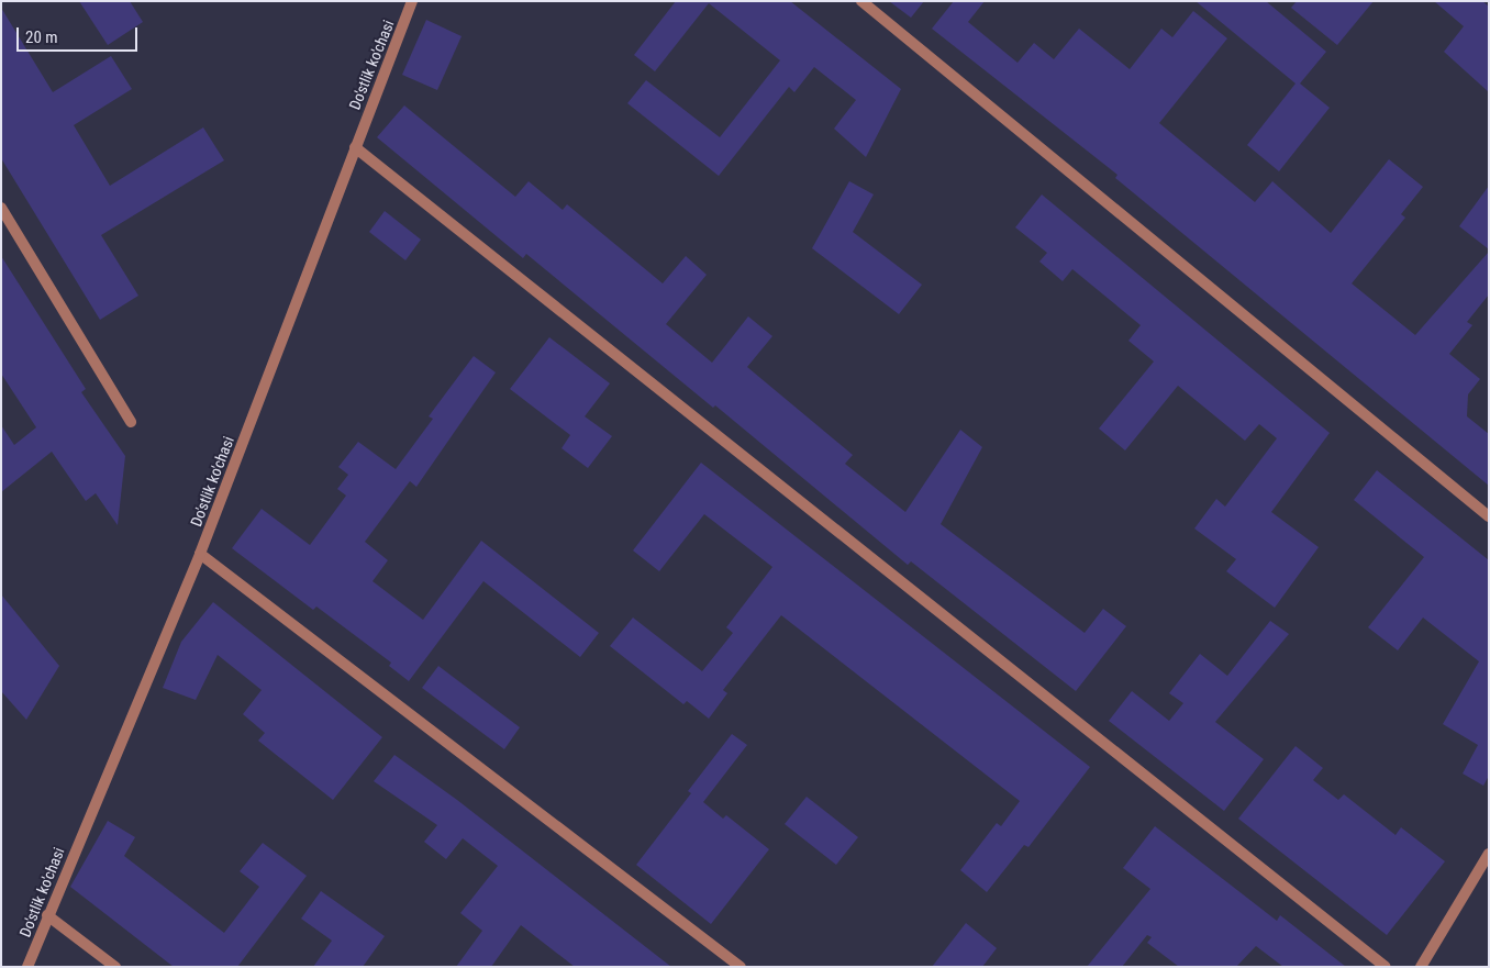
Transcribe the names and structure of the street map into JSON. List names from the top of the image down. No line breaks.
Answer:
{"streets":{"street":["Do'stlik ko'chasi"]},"scale_bar":"20 m"}
